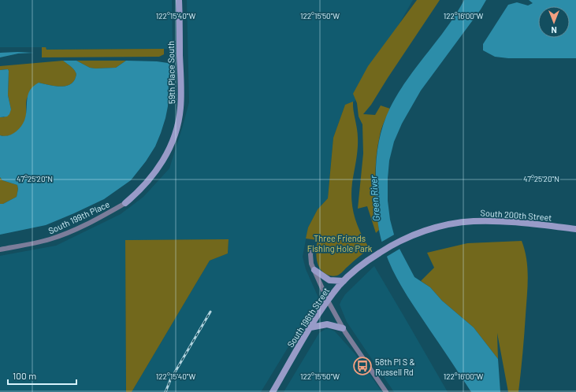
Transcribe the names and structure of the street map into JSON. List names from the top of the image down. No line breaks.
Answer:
{"streets":{"main road":["59th Place South","South 200th Street","South 196th Street"],"street":["South 199th Place"]},"crossings":[["59th Place South","South 199th Place"],["South 200th Street","South 196th Street"]],"water":["Green River"],"parks":["Three Friends Fishing Hole Park"],"places":{"bus stop":["58th Pl S & Russell Rd"]},"scale_bar":"100 m","north":"bottom","coordinates":["122°15'40\"W","122°15'50\"W","122°16'00\"W","47°25'20\"N"]}
